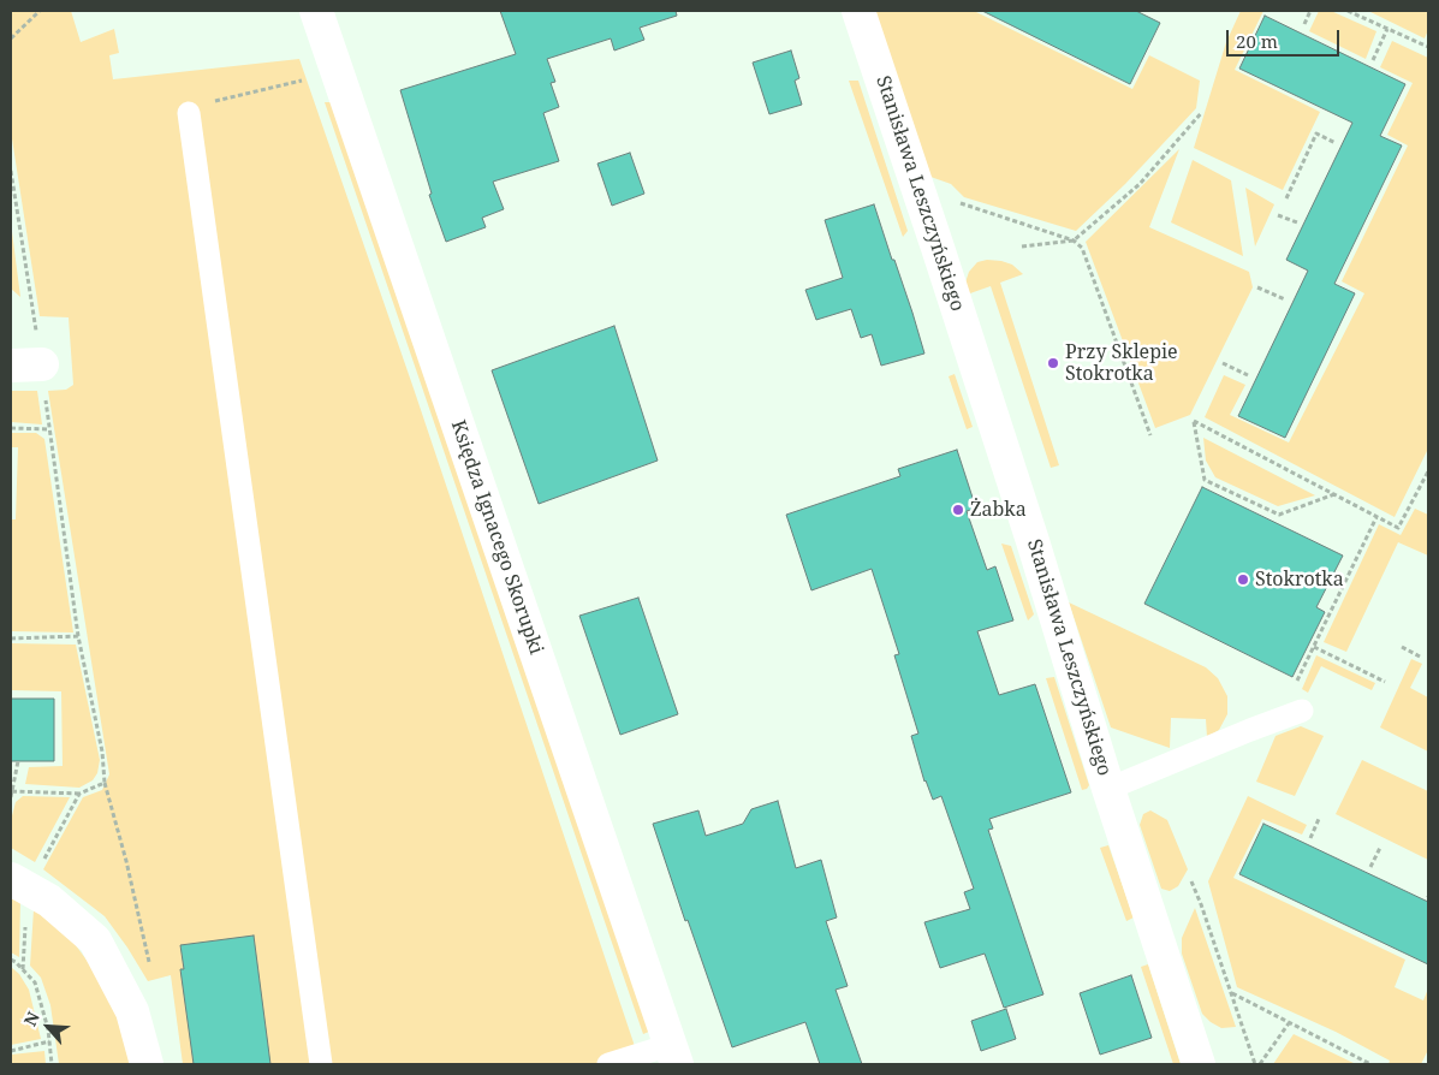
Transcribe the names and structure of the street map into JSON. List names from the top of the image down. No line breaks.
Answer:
{"streets":{"street":["Stanisława Leszczyńskiego","Księdza Ignacego Skorupki"]},"places":["Przy Sklepie Stokrotka","Żabka","Stokrotka"],"scale_bar":"20 m","north":"top left"}
